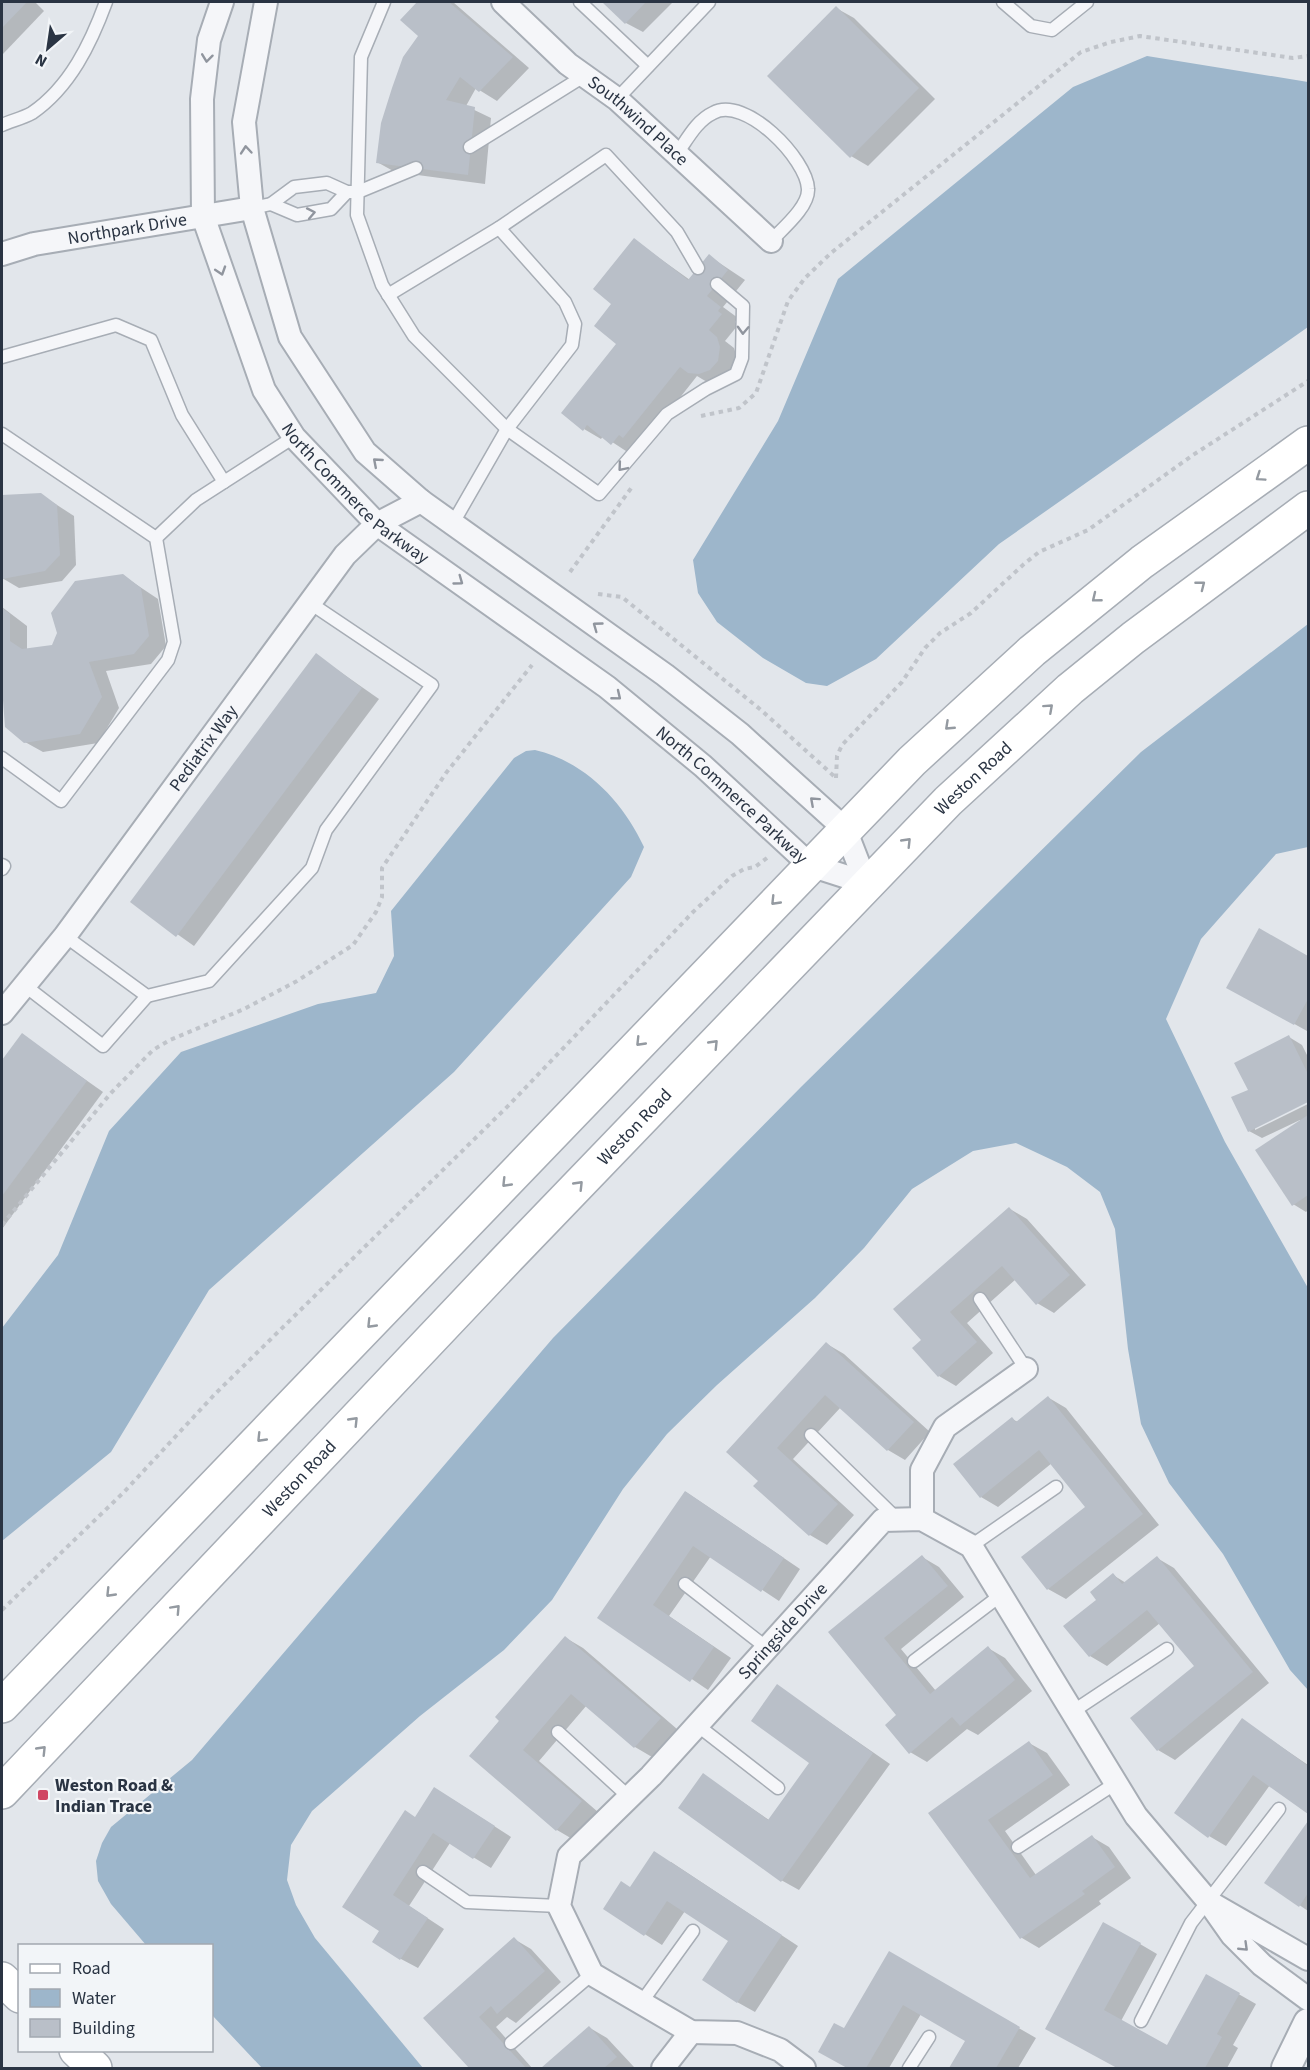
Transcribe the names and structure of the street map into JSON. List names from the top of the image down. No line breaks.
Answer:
{"streets":{"main road":["Weston Road"],"street":["Southwind Place","Northpark Drive","North Commerce Parkway","Pediatrix Way","Springside Drive"]},"crossings":[["Northpark Drive","North Commerce Parkway"],["North Commerce Parkway","Pediatrix Way"],["North Commerce Parkway","Weston Road"]],"places":{"transit":["Weston Road & Indian Trace"]},"legend":["Road","Water","Building"],"north":"bottom left"}
